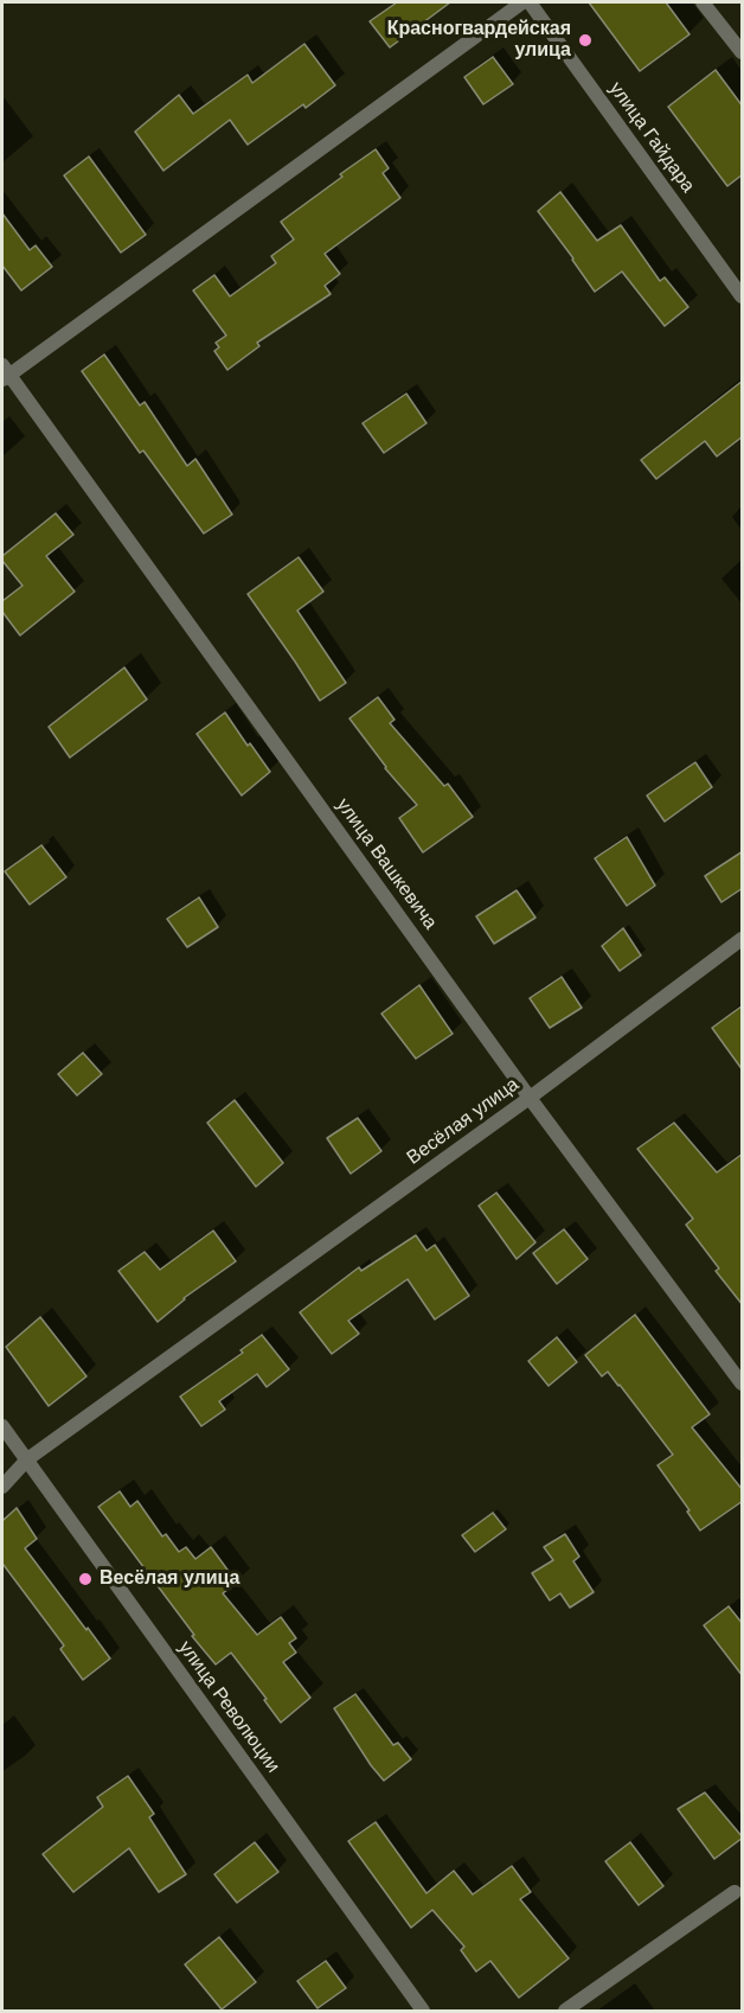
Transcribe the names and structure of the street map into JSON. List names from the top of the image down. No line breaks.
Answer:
{"streets":{"street":["улица Гайдара","улица Вашкевича","Весёлая улица","улица Революции"]},"crossings":[["улица Вашкевича","Весёлая улица"],["Весёлая улица","улица Революции"]],"places":["Красногвардейская улица","Весёлая улица"]}
